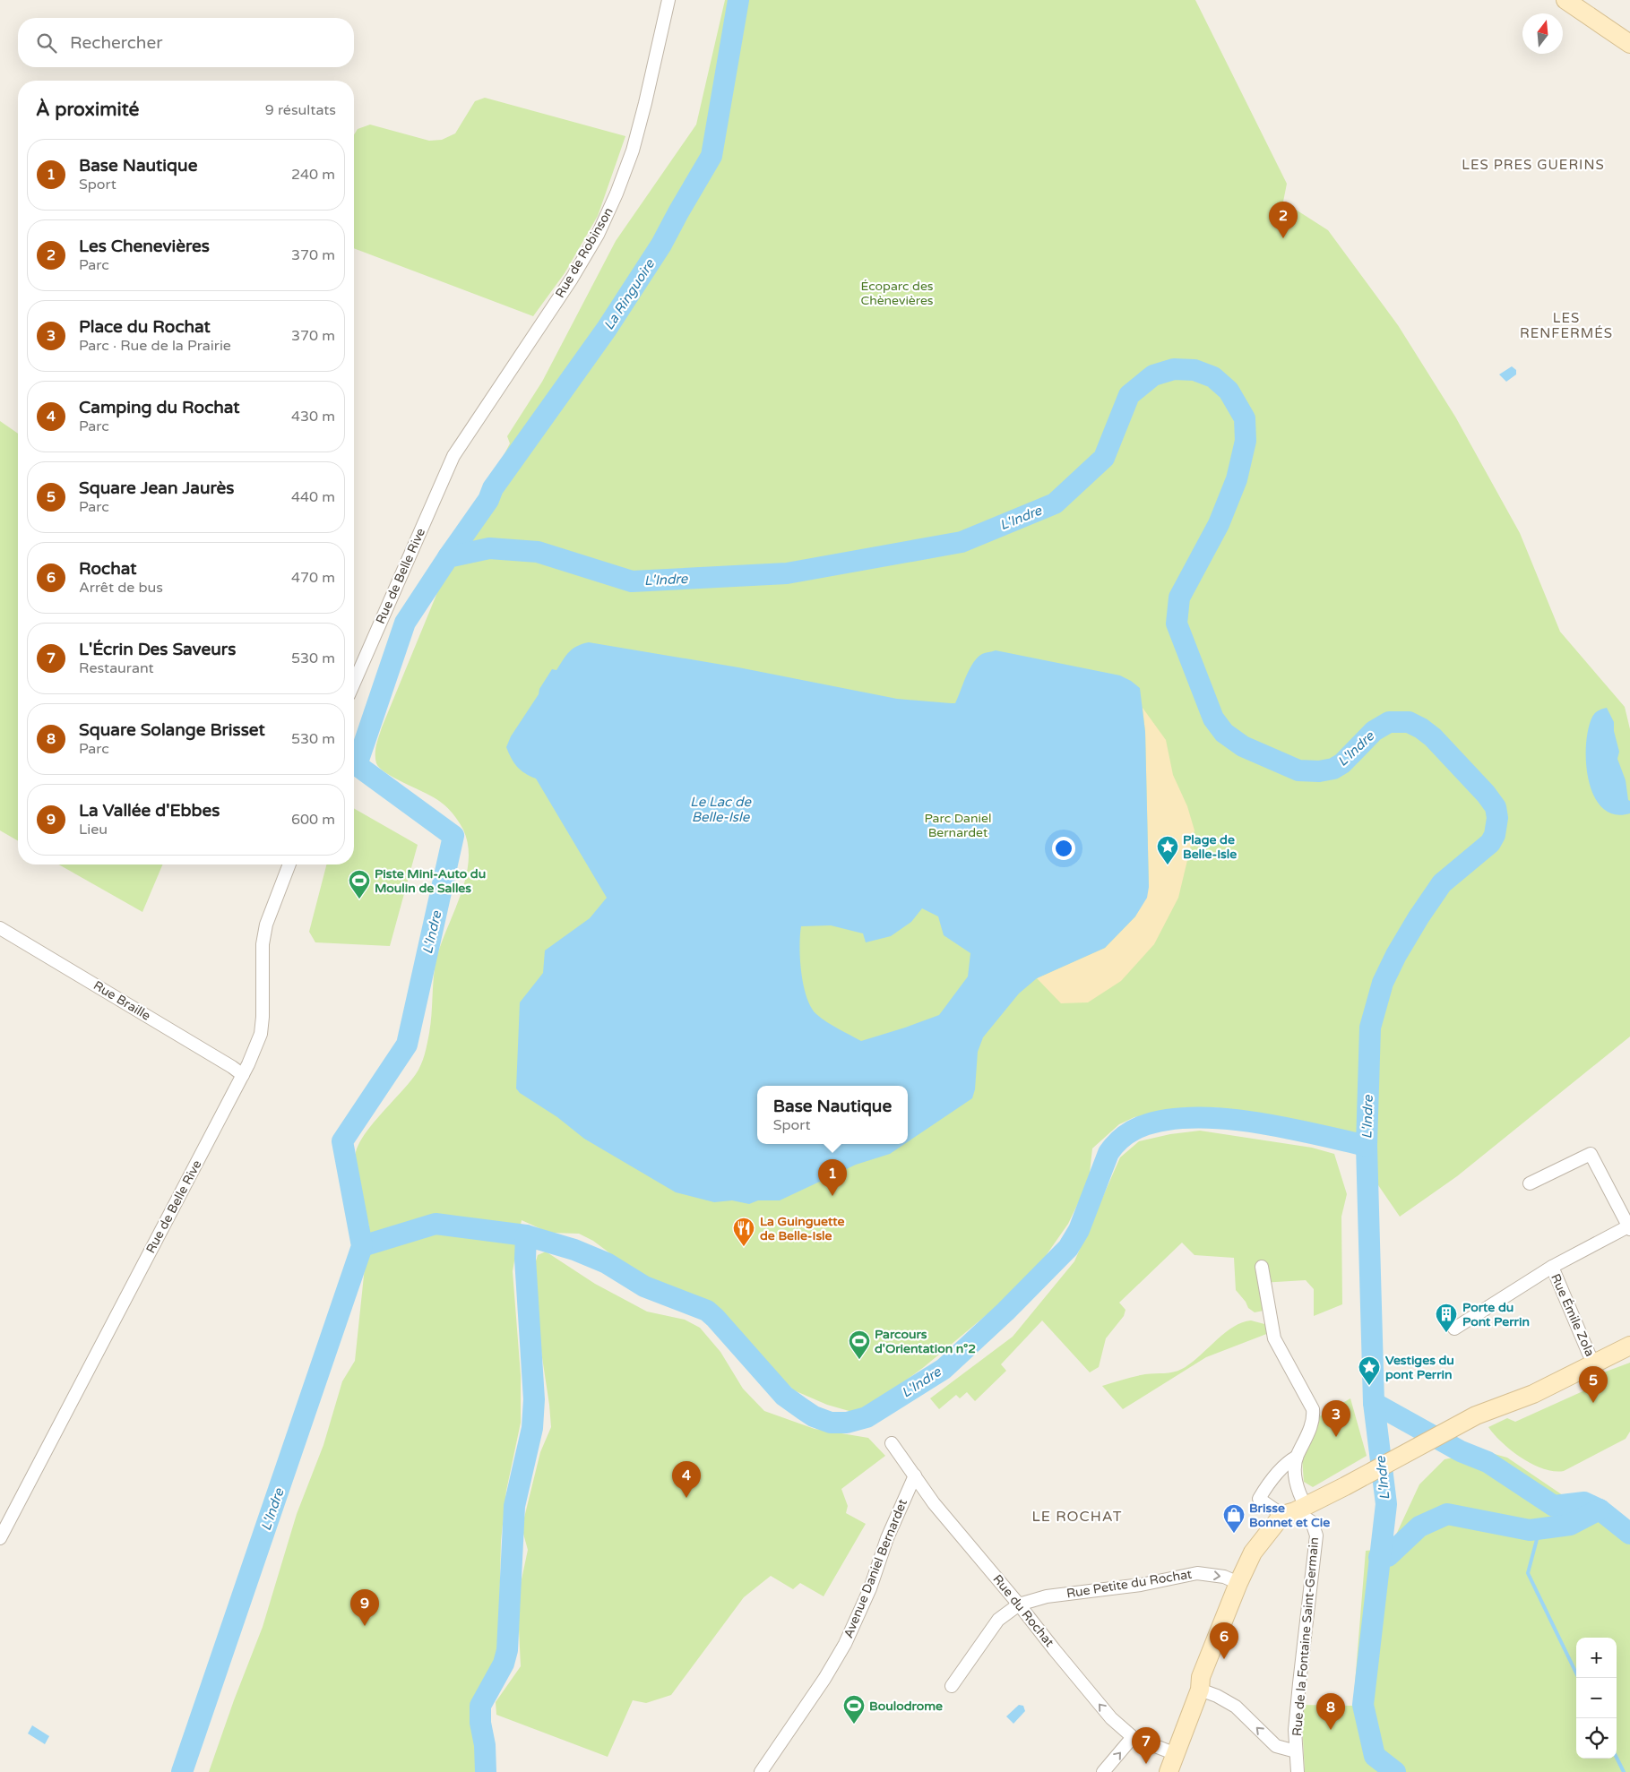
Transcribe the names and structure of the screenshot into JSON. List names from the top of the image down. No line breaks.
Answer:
{"streets":{"street":["Rue de Robinson","Rue de Belle Rive","Rue Braille","Rue Émile Zola","Avenue Daniel Bernardet","Rue Petite du Rochat","Rue du Rochat","Rue de la Fontaine Saint-Germain"]},"crossings":[["Rue de Robinson","Rue de Belle Rive"],["Rue de Belle Rive","Rue Braille"],["Avenue Daniel Bernardet","Rue du Rochat"],["Rue Petite du Rochat","Rue du Rochat"]],"one_way":["Rue Petite du Rochat","Rue du Rochat"],"districts":["LES PRES GUERINS","LES RENFERMÉS","LE ROCHAT"],"water":["La Ringuoire","L'Indre","Le Lac de Belle-Isle"],"parks":["Écoparc des Chènevières","Parc Daniel Bernardet"],"places":{"place":["Plage de Belle-Isle","Vestiges du pont Perrin"],"sports":["Piste Mini-Auto du Moulin de Salles","Parcours d'Orientation n°2","Boulodrome"],"restaurant":["La Guinguette de Belle-Isle"],"building":["Porte du Pont Perrin"],"shop":["Brisse Bonnet et Cie"]},"north":"top","page":{"search":"Rechercher","heading":["À proximité","9 résultats"],"list":[{"mark":"1","name":"Base Nautique","note":"Sport","value":"240 m"},{"mark":"2","name":"Les Chenevières","note":"Parc","value":"370 m"},{"mark":"3","name":"Place du Rochat","note":"Parc · Rue de la Prairie","value":"370 m"},{"mark":"4","name":"Camping du Rochat","note":"Parc","value":"430 m"},{"mark":"5","name":"Square Jean Jaurès","note":"Parc","value":"440 m"},{"mark":"6","name":"Rochat","note":"Arrêt de bus","value":"470 m"},{"mark":"7","name":"L'Écrin Des Saveurs","note":"Restaurant","value":"530 m"},{"mark":"8","name":"Square Solange Brisset","note":"Parc","value":"530 m"},{"mark":"9","name":"La Vallée d'Ebbes","note":"Lieu","value":"600 m"}],"pins":["2","1","5","3","4","9","6","8","7"],"popup":["Base Nautique","Sport"],"map_buttons":["+","−"]}}
